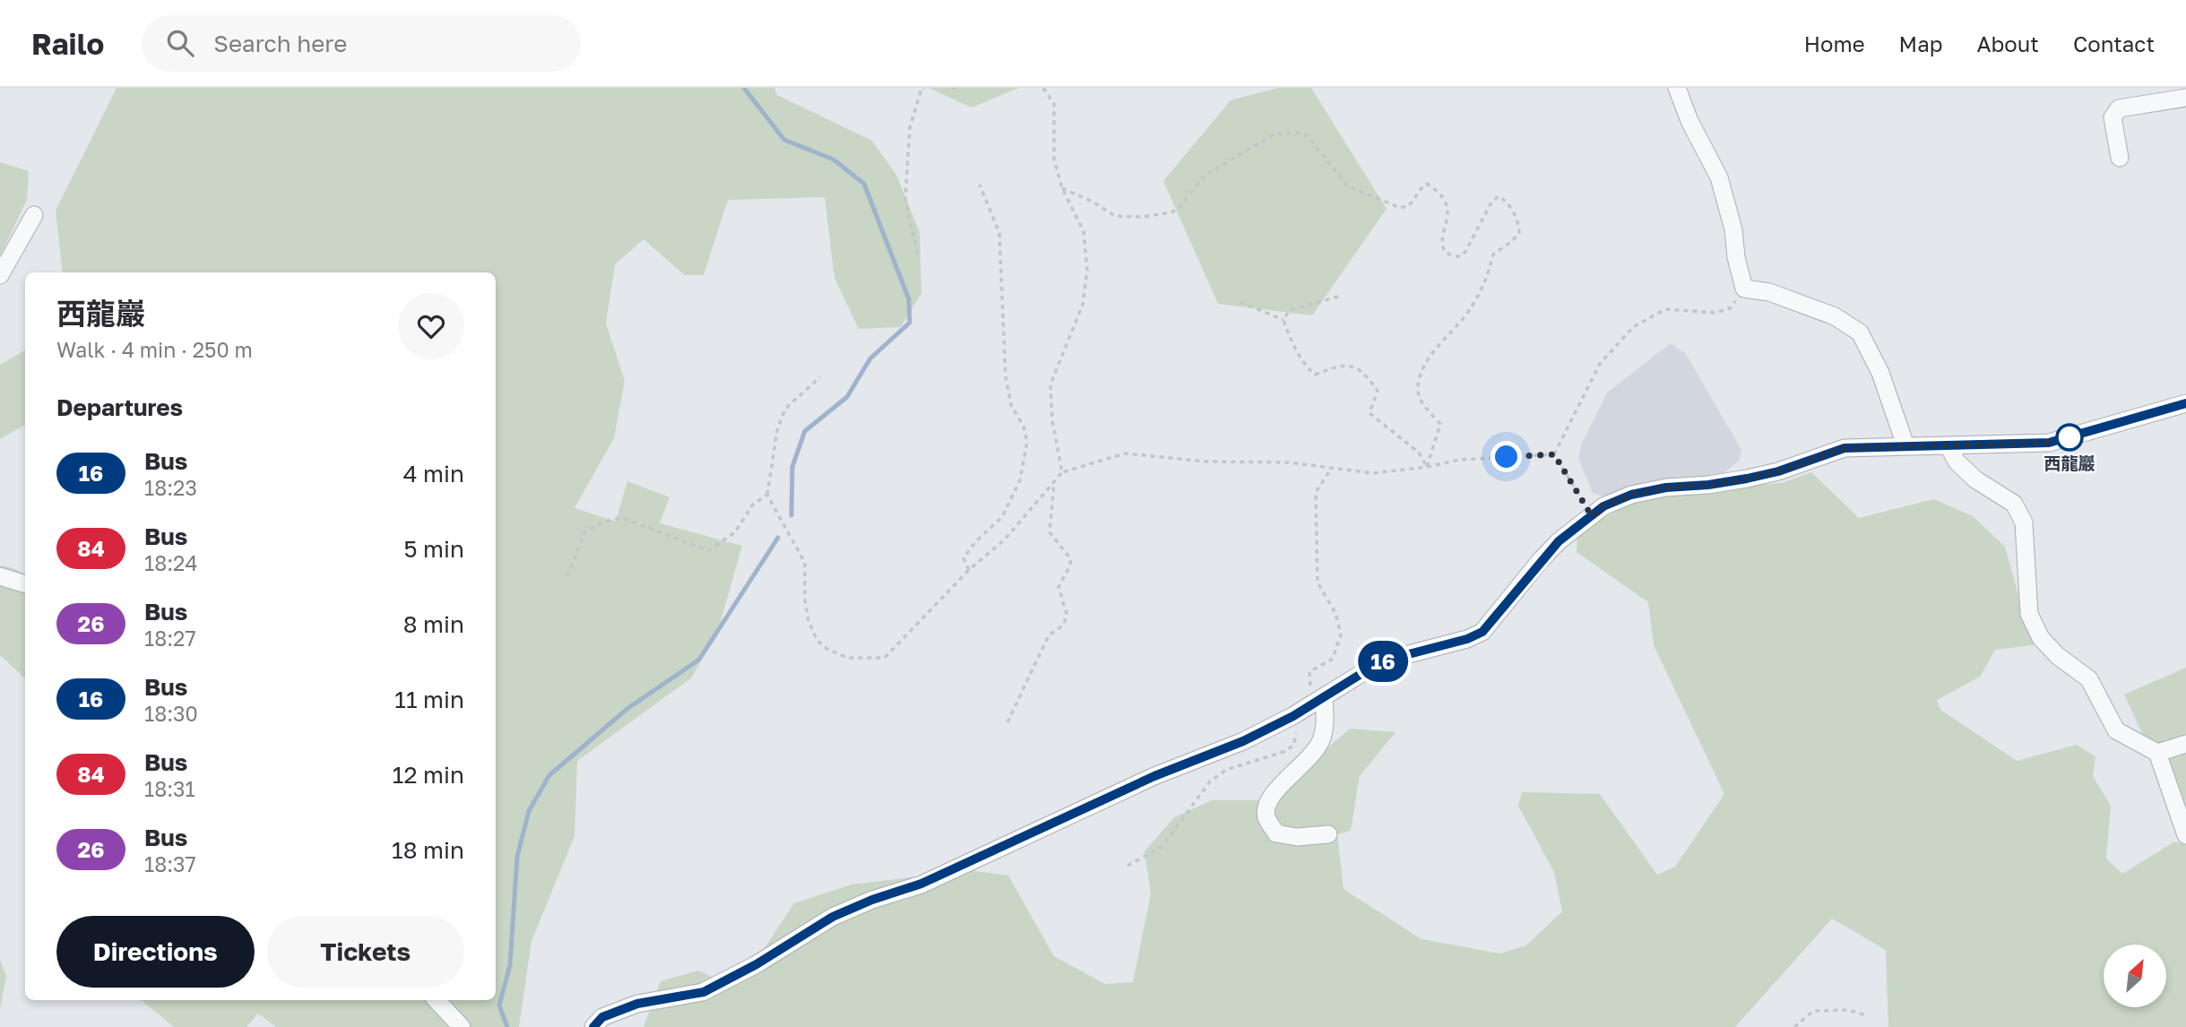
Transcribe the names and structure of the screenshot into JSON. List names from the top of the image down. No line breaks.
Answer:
{"places":["西龍巖"],"lines":["bus line 16"],"north":"top right","page":{"header":"Railo","search":"Search here","nav":["Home","Map","About","Contact"],"on_map":"16","heading":[["西龍巖","Walk · 4 min · 250 m"],"Departures"],"list":[{"mark":"16","name":"Bus","note":"18:23","value":"4 min"},{"mark":"84","name":"Bus","note":"18:24","value":"5 min"},{"mark":"26","name":"Bus","note":"18:27","value":"8 min"},{"mark":"16","name":"Bus","note":"18:30","value":"11 min"},{"mark":"84","name":"Bus","note":"18:31","value":"12 min"},{"mark":"26","name":"Bus","note":"18:37","value":"18 min"}],"buttons":["Directions","Tickets"]}}
